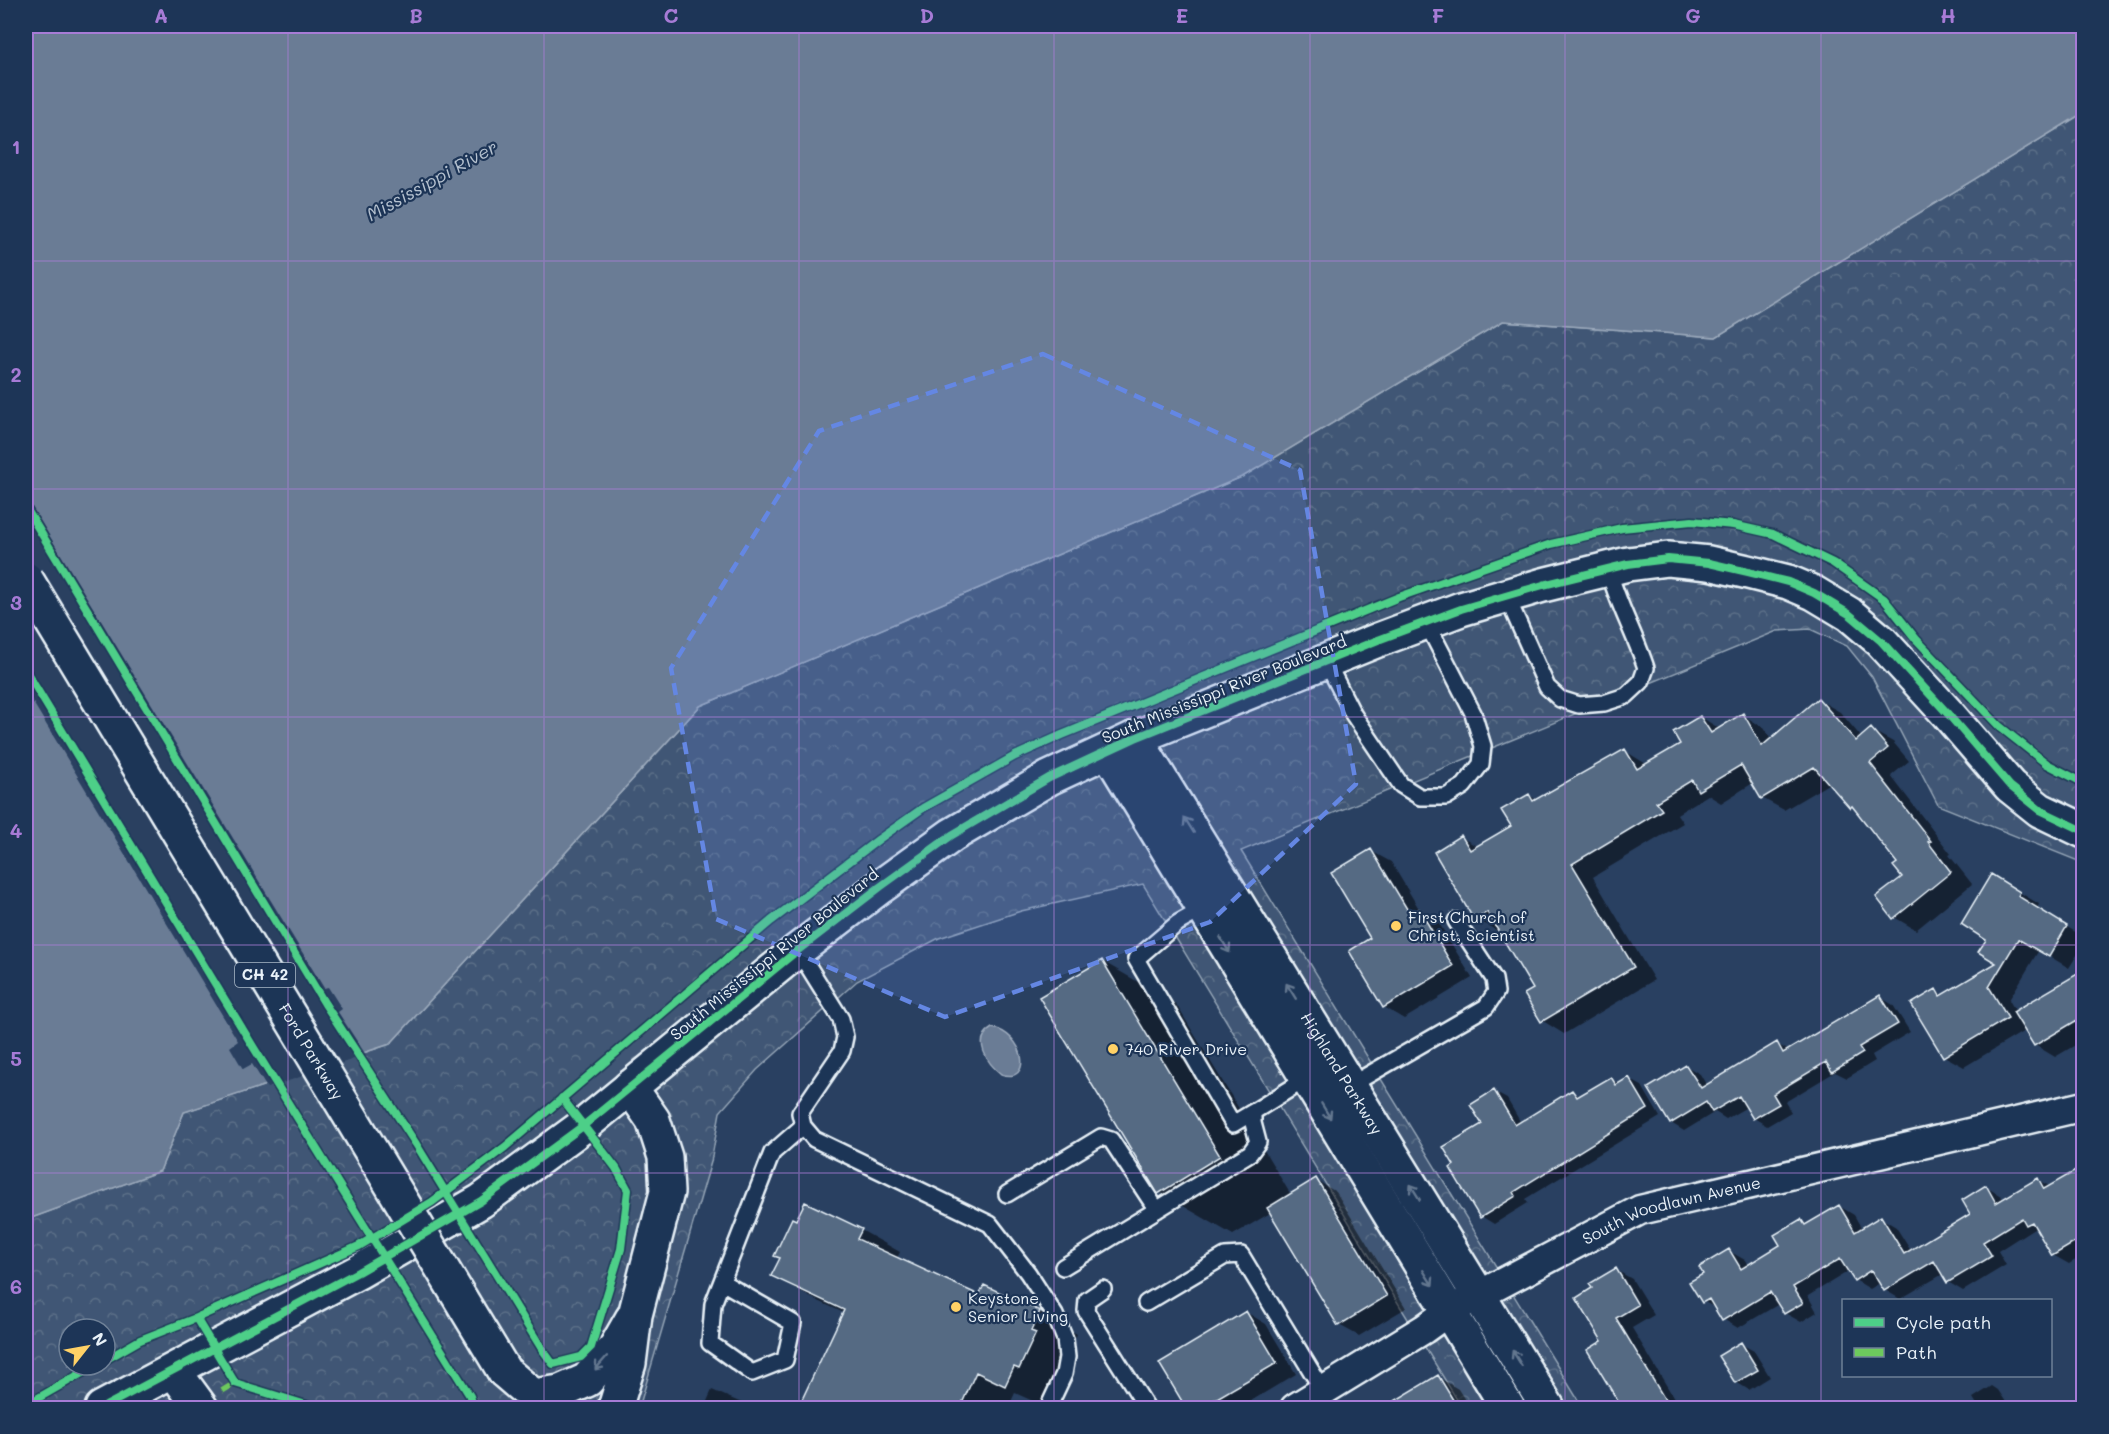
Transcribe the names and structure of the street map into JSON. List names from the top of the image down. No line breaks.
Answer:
{"streets":{"street":["South Mississippi River Boulevard","CH 42","Ford Parkway","Highland Parkway","South Woodlawn Avenue"]},"crossings":[["South Mississippi River Boulevard","Highland Parkway"],["Highland Parkway","South Woodlawn Avenue"]],"water":["Mississippi River"],"places":["First Church of Christ, Scientist","740 River Drive","Keystone Senior Living"],"legend":["Cycle path","Path"],"north":"top right","grid":{"columns":["A","B","C","D","E","F","G","H"],"rows":["1","2","3","4","5","6"]}}
